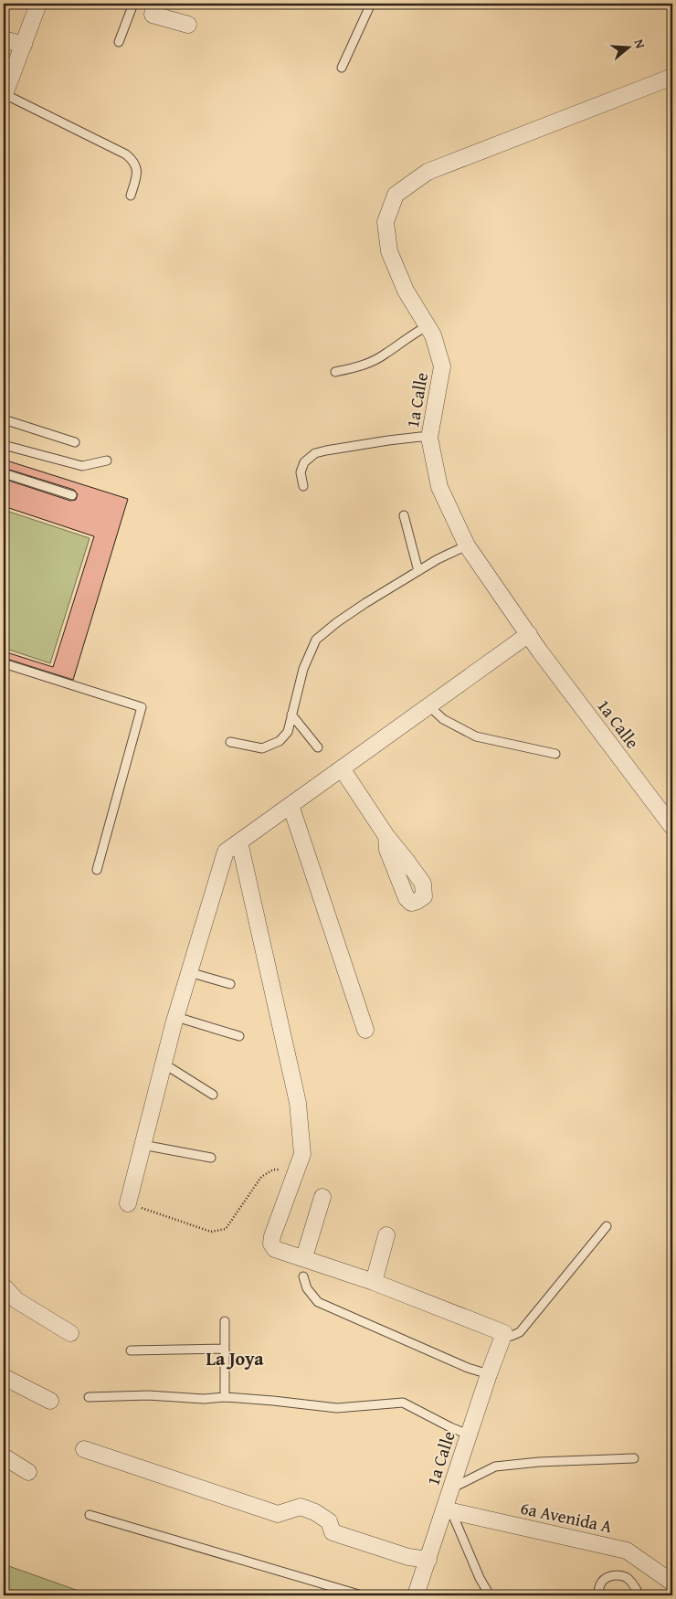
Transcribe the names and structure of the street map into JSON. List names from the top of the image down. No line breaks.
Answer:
{"streets":{"street":["1a Calle","6a Avenida A"]},"crossings":[["1a Calle","6a Avenida A"]],"districts":["La Joya"],"north":"right"}
